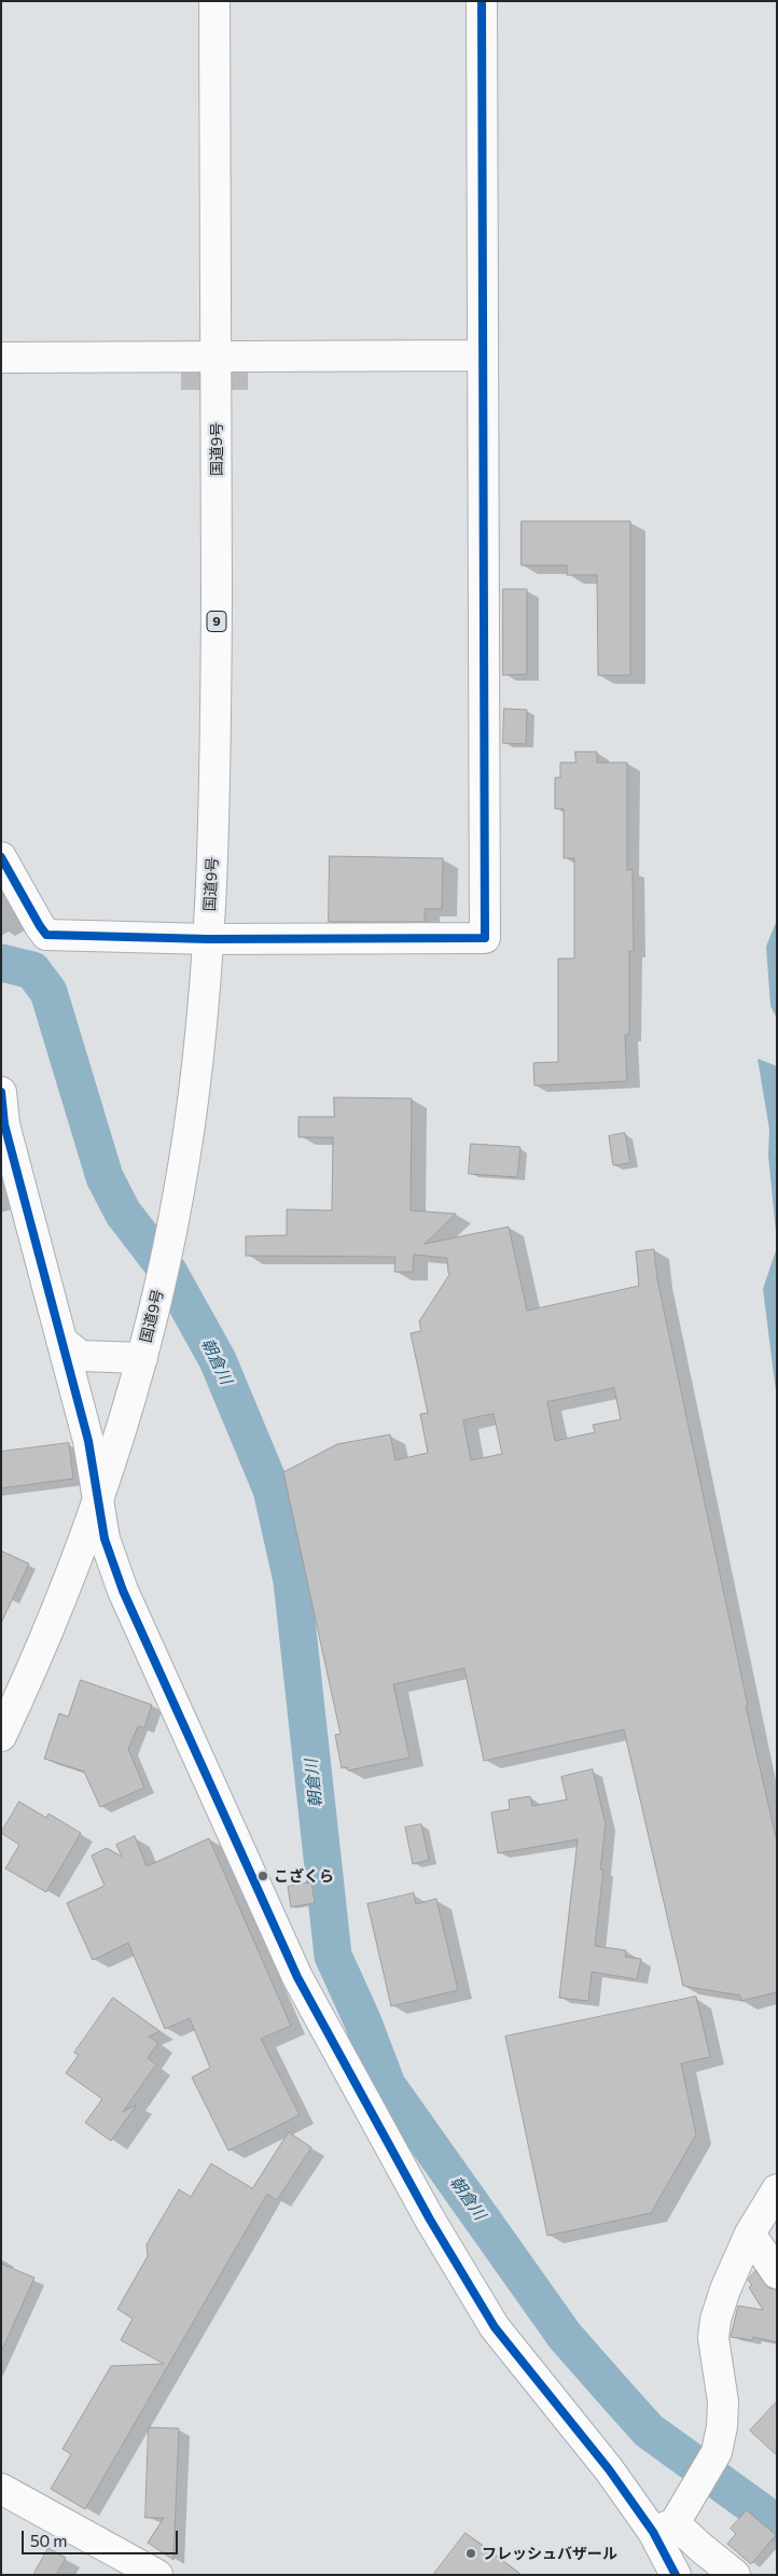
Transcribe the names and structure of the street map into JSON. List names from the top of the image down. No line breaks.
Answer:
{"streets":{"main road":["国道9号","9"]},"water":["朝倉川"],"places":["こざくら","フレッシュバザール"],"scale_bar":"50 m"}
